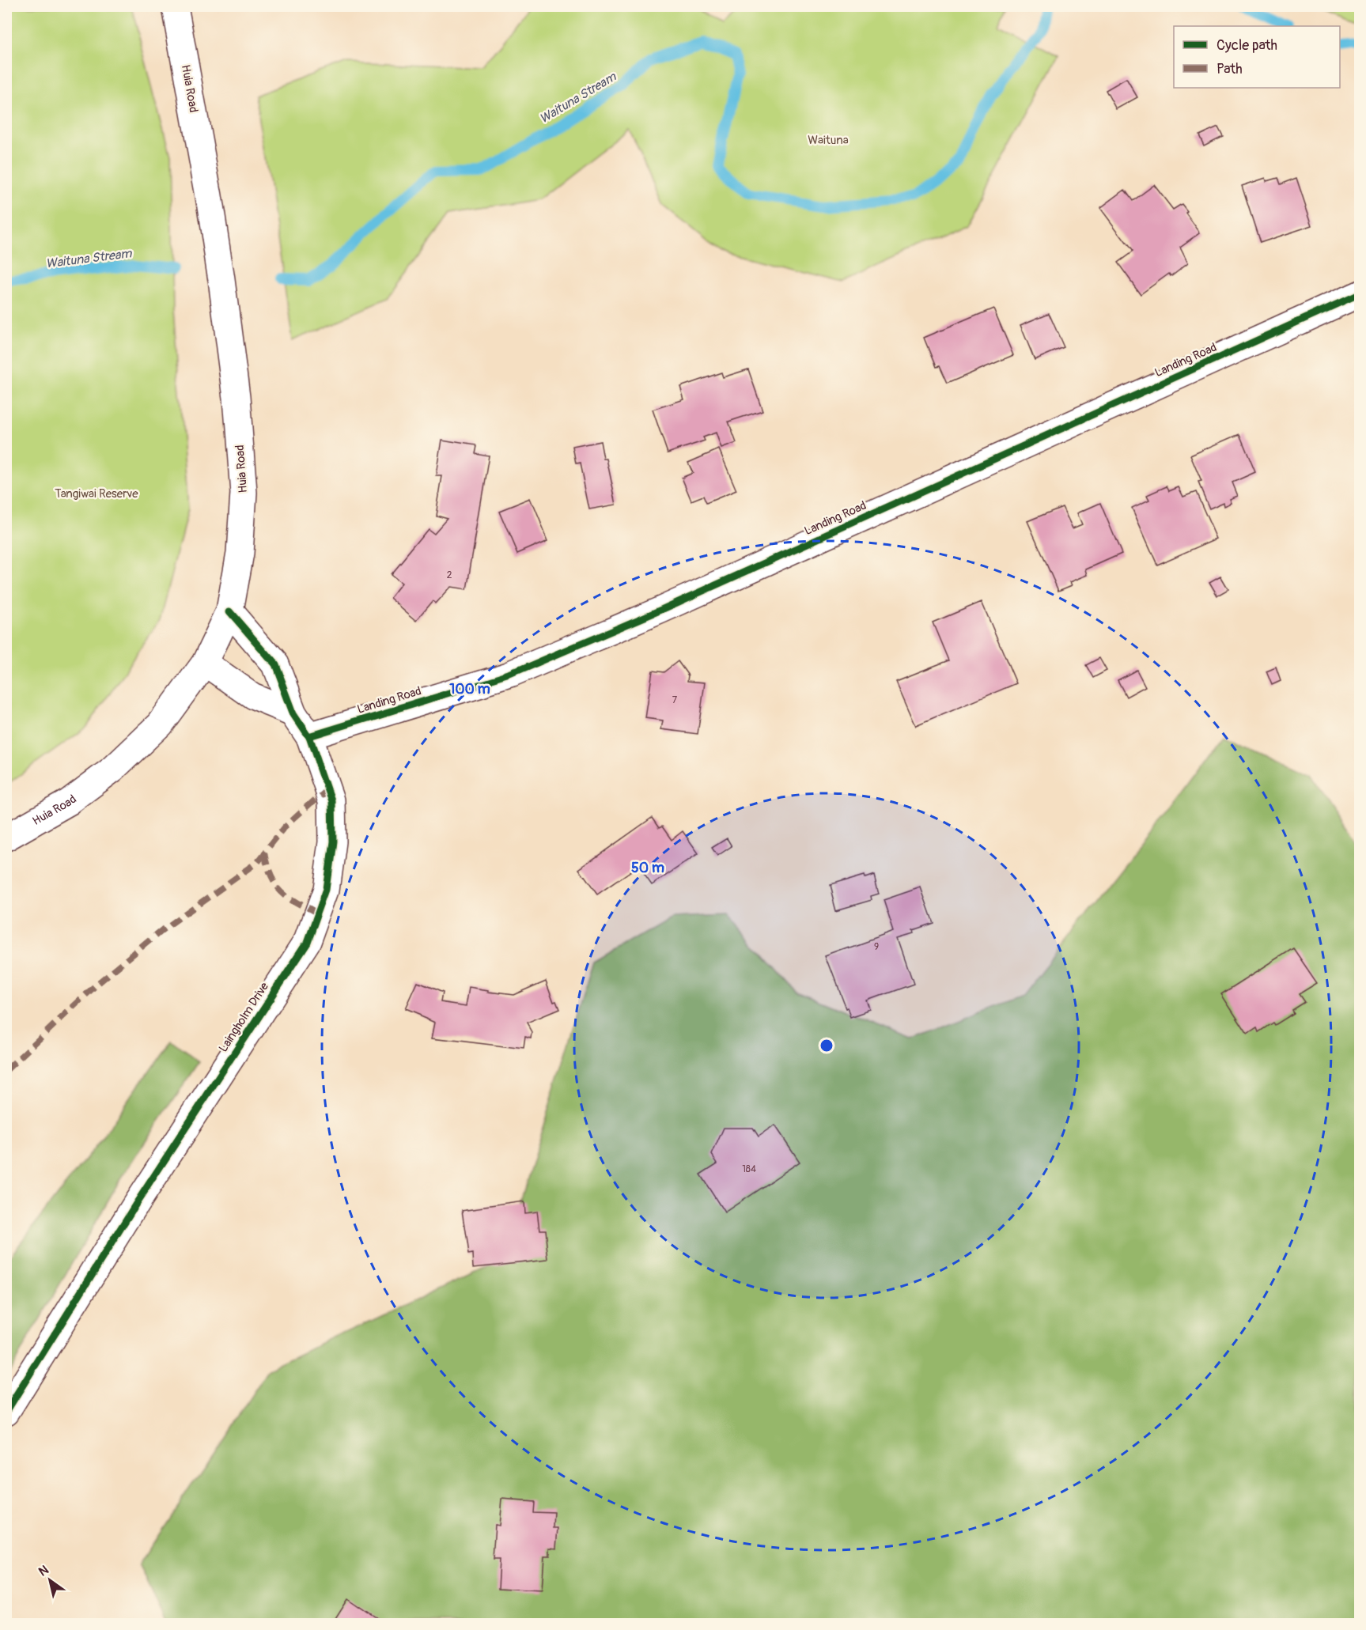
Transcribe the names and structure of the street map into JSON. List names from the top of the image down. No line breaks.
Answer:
{"streets":{"street":["Huia Road","Landing Road","Laingholm Drive"]},"crossings":[["Huia Road","Laingholm Drive"],["Landing Road","Laingholm Drive"]],"water":["Waituna Stream"],"parks":["Waituna","Tangiwai Reserve"],"house_numbers":["2","7","9","184"],"legend":["Cycle path","Path"],"north":"top left","rings":["100 m","50 m"]}
